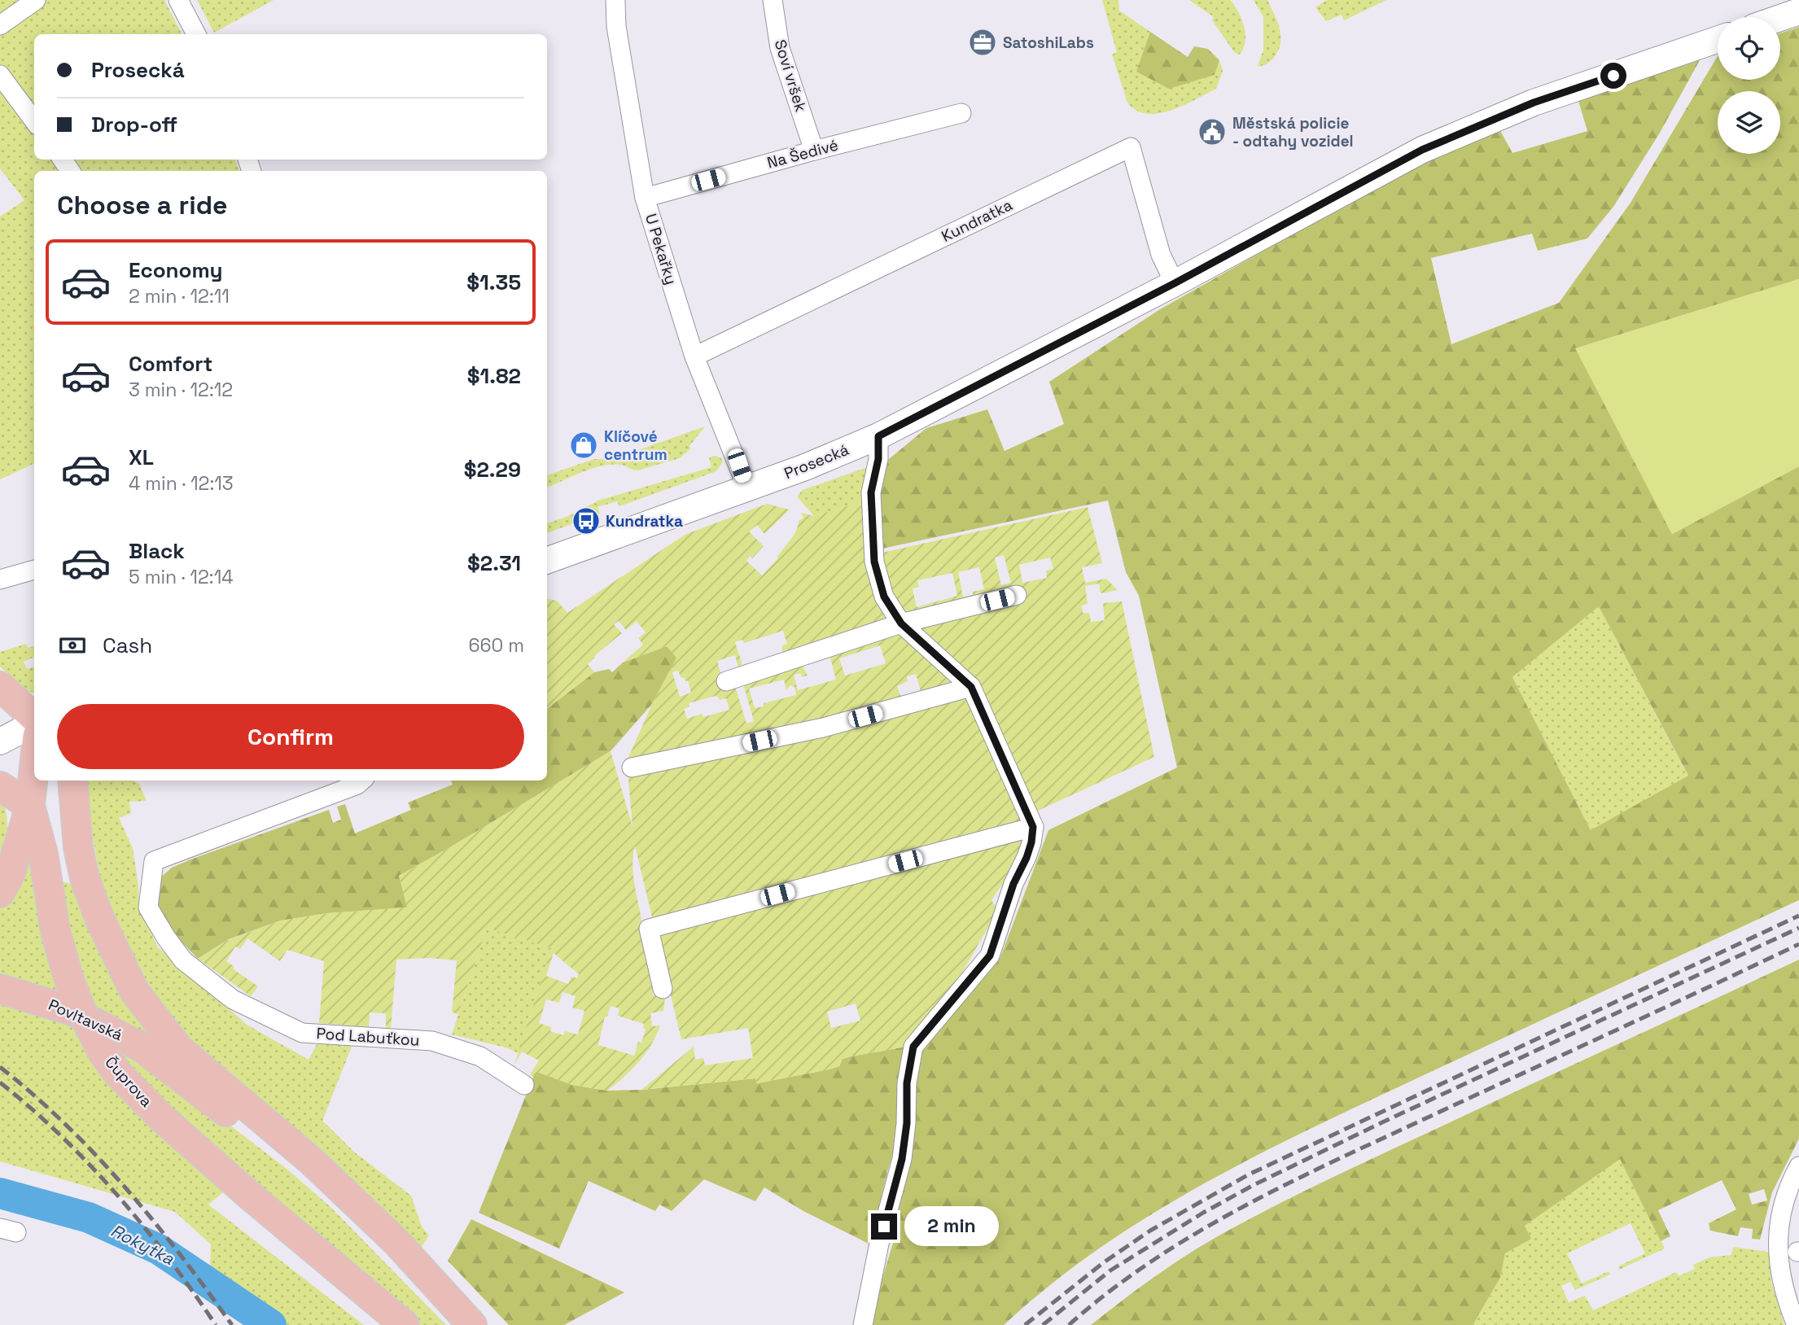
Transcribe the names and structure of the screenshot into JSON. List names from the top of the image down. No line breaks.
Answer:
{"streets":{"main road":["Prosecká","Povltavská","Čuprova"],"street":["Soví vršek","Na Šedivé","Kundratka","U Pekařky","Pod Labuťkou"]},"crossings":[["Soví vršek","Na Šedivé"],["Na Šedivé","U Pekařky"],["Kundratka","U Pekařky"],["Kundratka","Prosecká"],["U Pekařky","Prosecká"],["Povltavská","Čuprova"]],"water":["Rokytka"],"places":{"office":["SatoshiLabs"],"public building":["Městská policie - odtahy vozidel"],"shop":["Klíčové centrum"],"bus stop":["Kundratka"]},"page":{"banner":["Prosecká","Drop-off"],"heading":"Choose a ride","list":[{"name":"Economy","note":"2 min · 12:11","value":"$1.35"},{"name":"Comfort","note":"3 min · 12:12","value":"$1.82"},{"name":"XL","note":"4 min · 12:13","value":"$2.29"},{"name":"Black","note":"5 min · 12:14","value":"$2.31"}],"pay":["Cash","660 m"],"buttons":"Confirm","bubble":"2 min"}}
